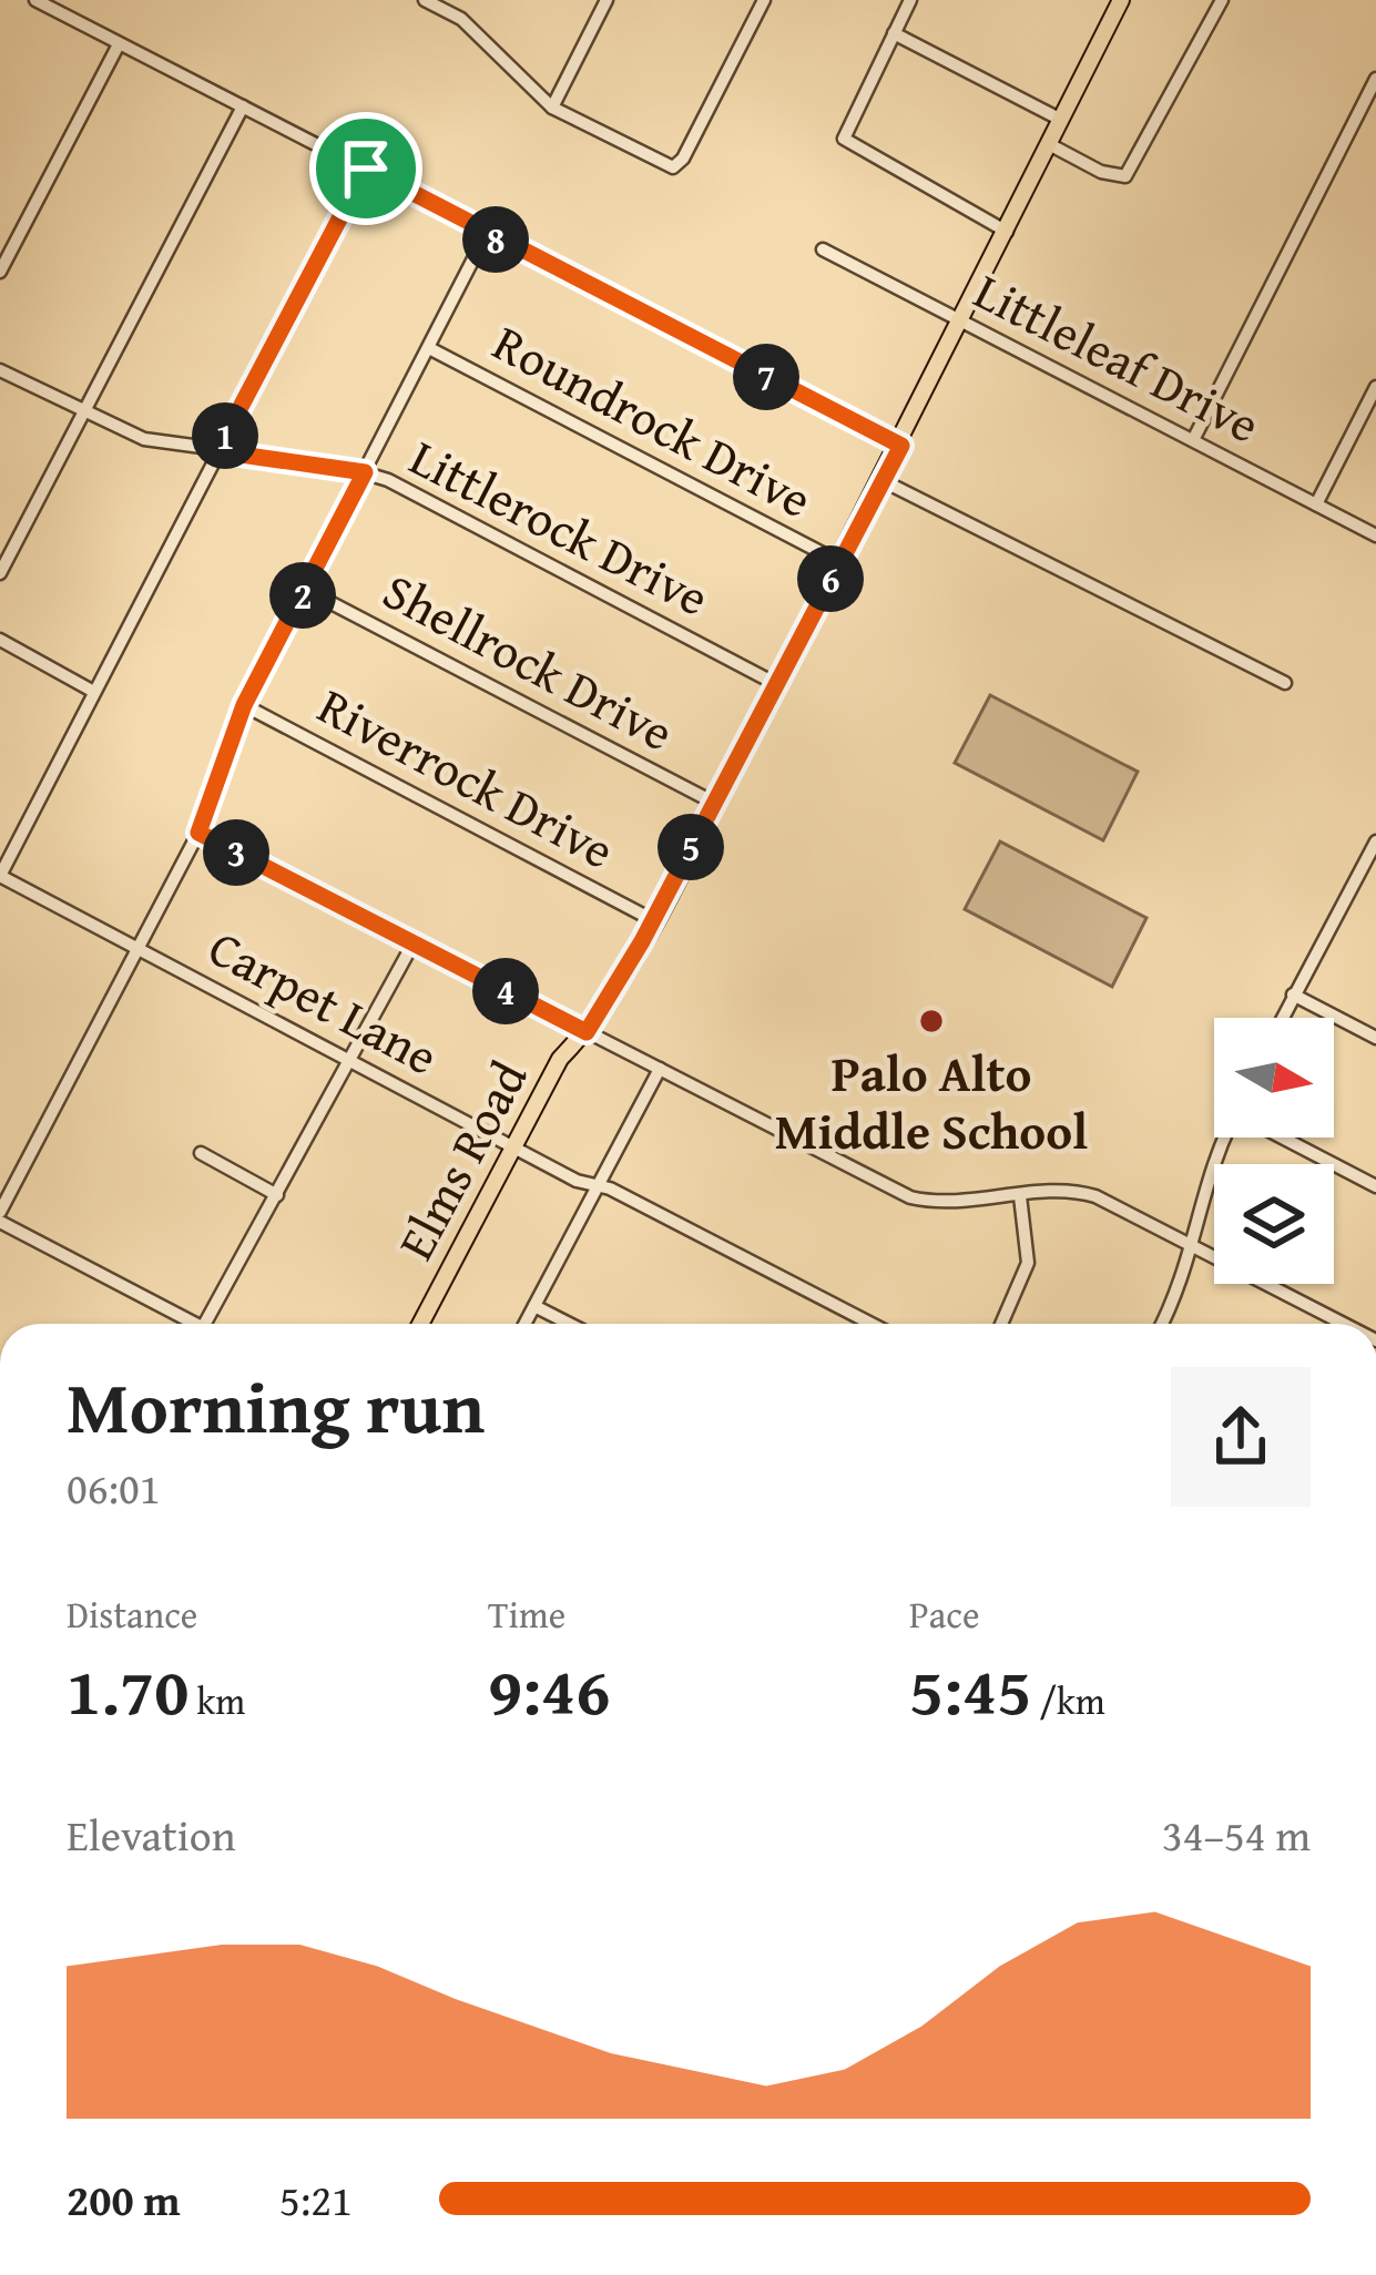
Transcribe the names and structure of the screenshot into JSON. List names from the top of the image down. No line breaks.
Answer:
{"streets":{"main road":["Elms Road"],"street":["Littleleaf Drive","Roundrock Drive","Littlerock Drive","Shellrock Drive","Riverrock Drive","Carpet Lane"]},"crossings":[["Littleleaf Drive","Elms Road"],["Roundrock Drive","Elms Road"],["Littlerock Drive","Elms Road"],["Shellrock Drive","Elms Road"],["Riverrock Drive","Elms Road"],["Carpet Lane","Elms Road"]],"places":["Palo Alto Middle School"],"north":"right","page":{"pins":["8","7","1","6","2","5","3","4"],"heading":["Morning run","06:01"],"stats":[["Distance","1.70 km"],["Time","9:46"],["Pace","5:45 /km"]],"chart":["Elevation","34–54 m"],"list":[{"name":"200 m","note":"5:21"}]}}
